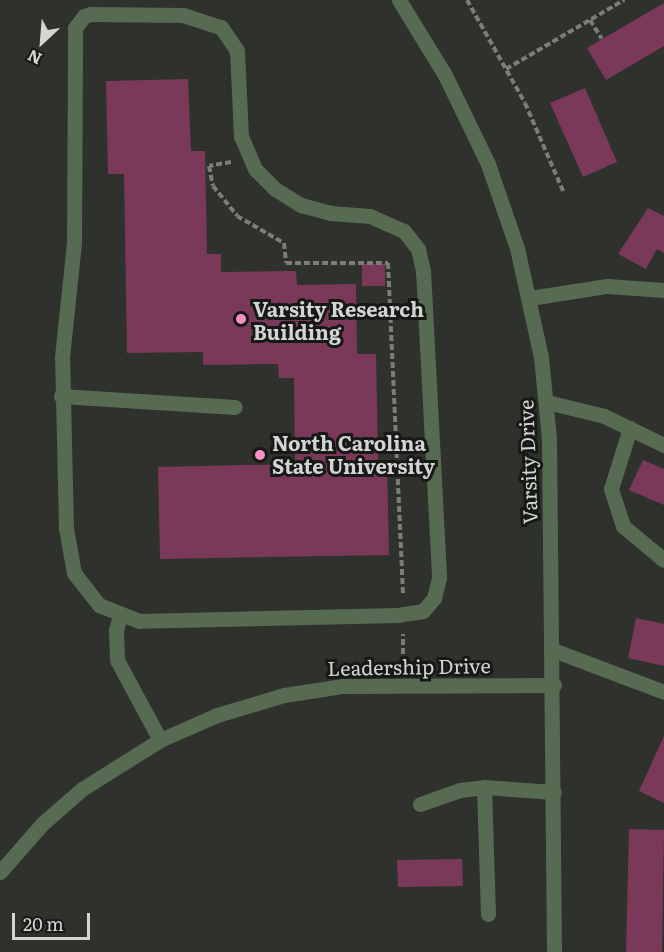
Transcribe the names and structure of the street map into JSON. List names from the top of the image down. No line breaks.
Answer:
{"streets":{"street":["Varsity Drive","Leadership Drive"]},"crossings":[["Varsity Drive","Leadership Drive"]],"places":["Varsity Research Building","North Carolina State University"],"scale_bar":"20 m","north":"bottom left"}
